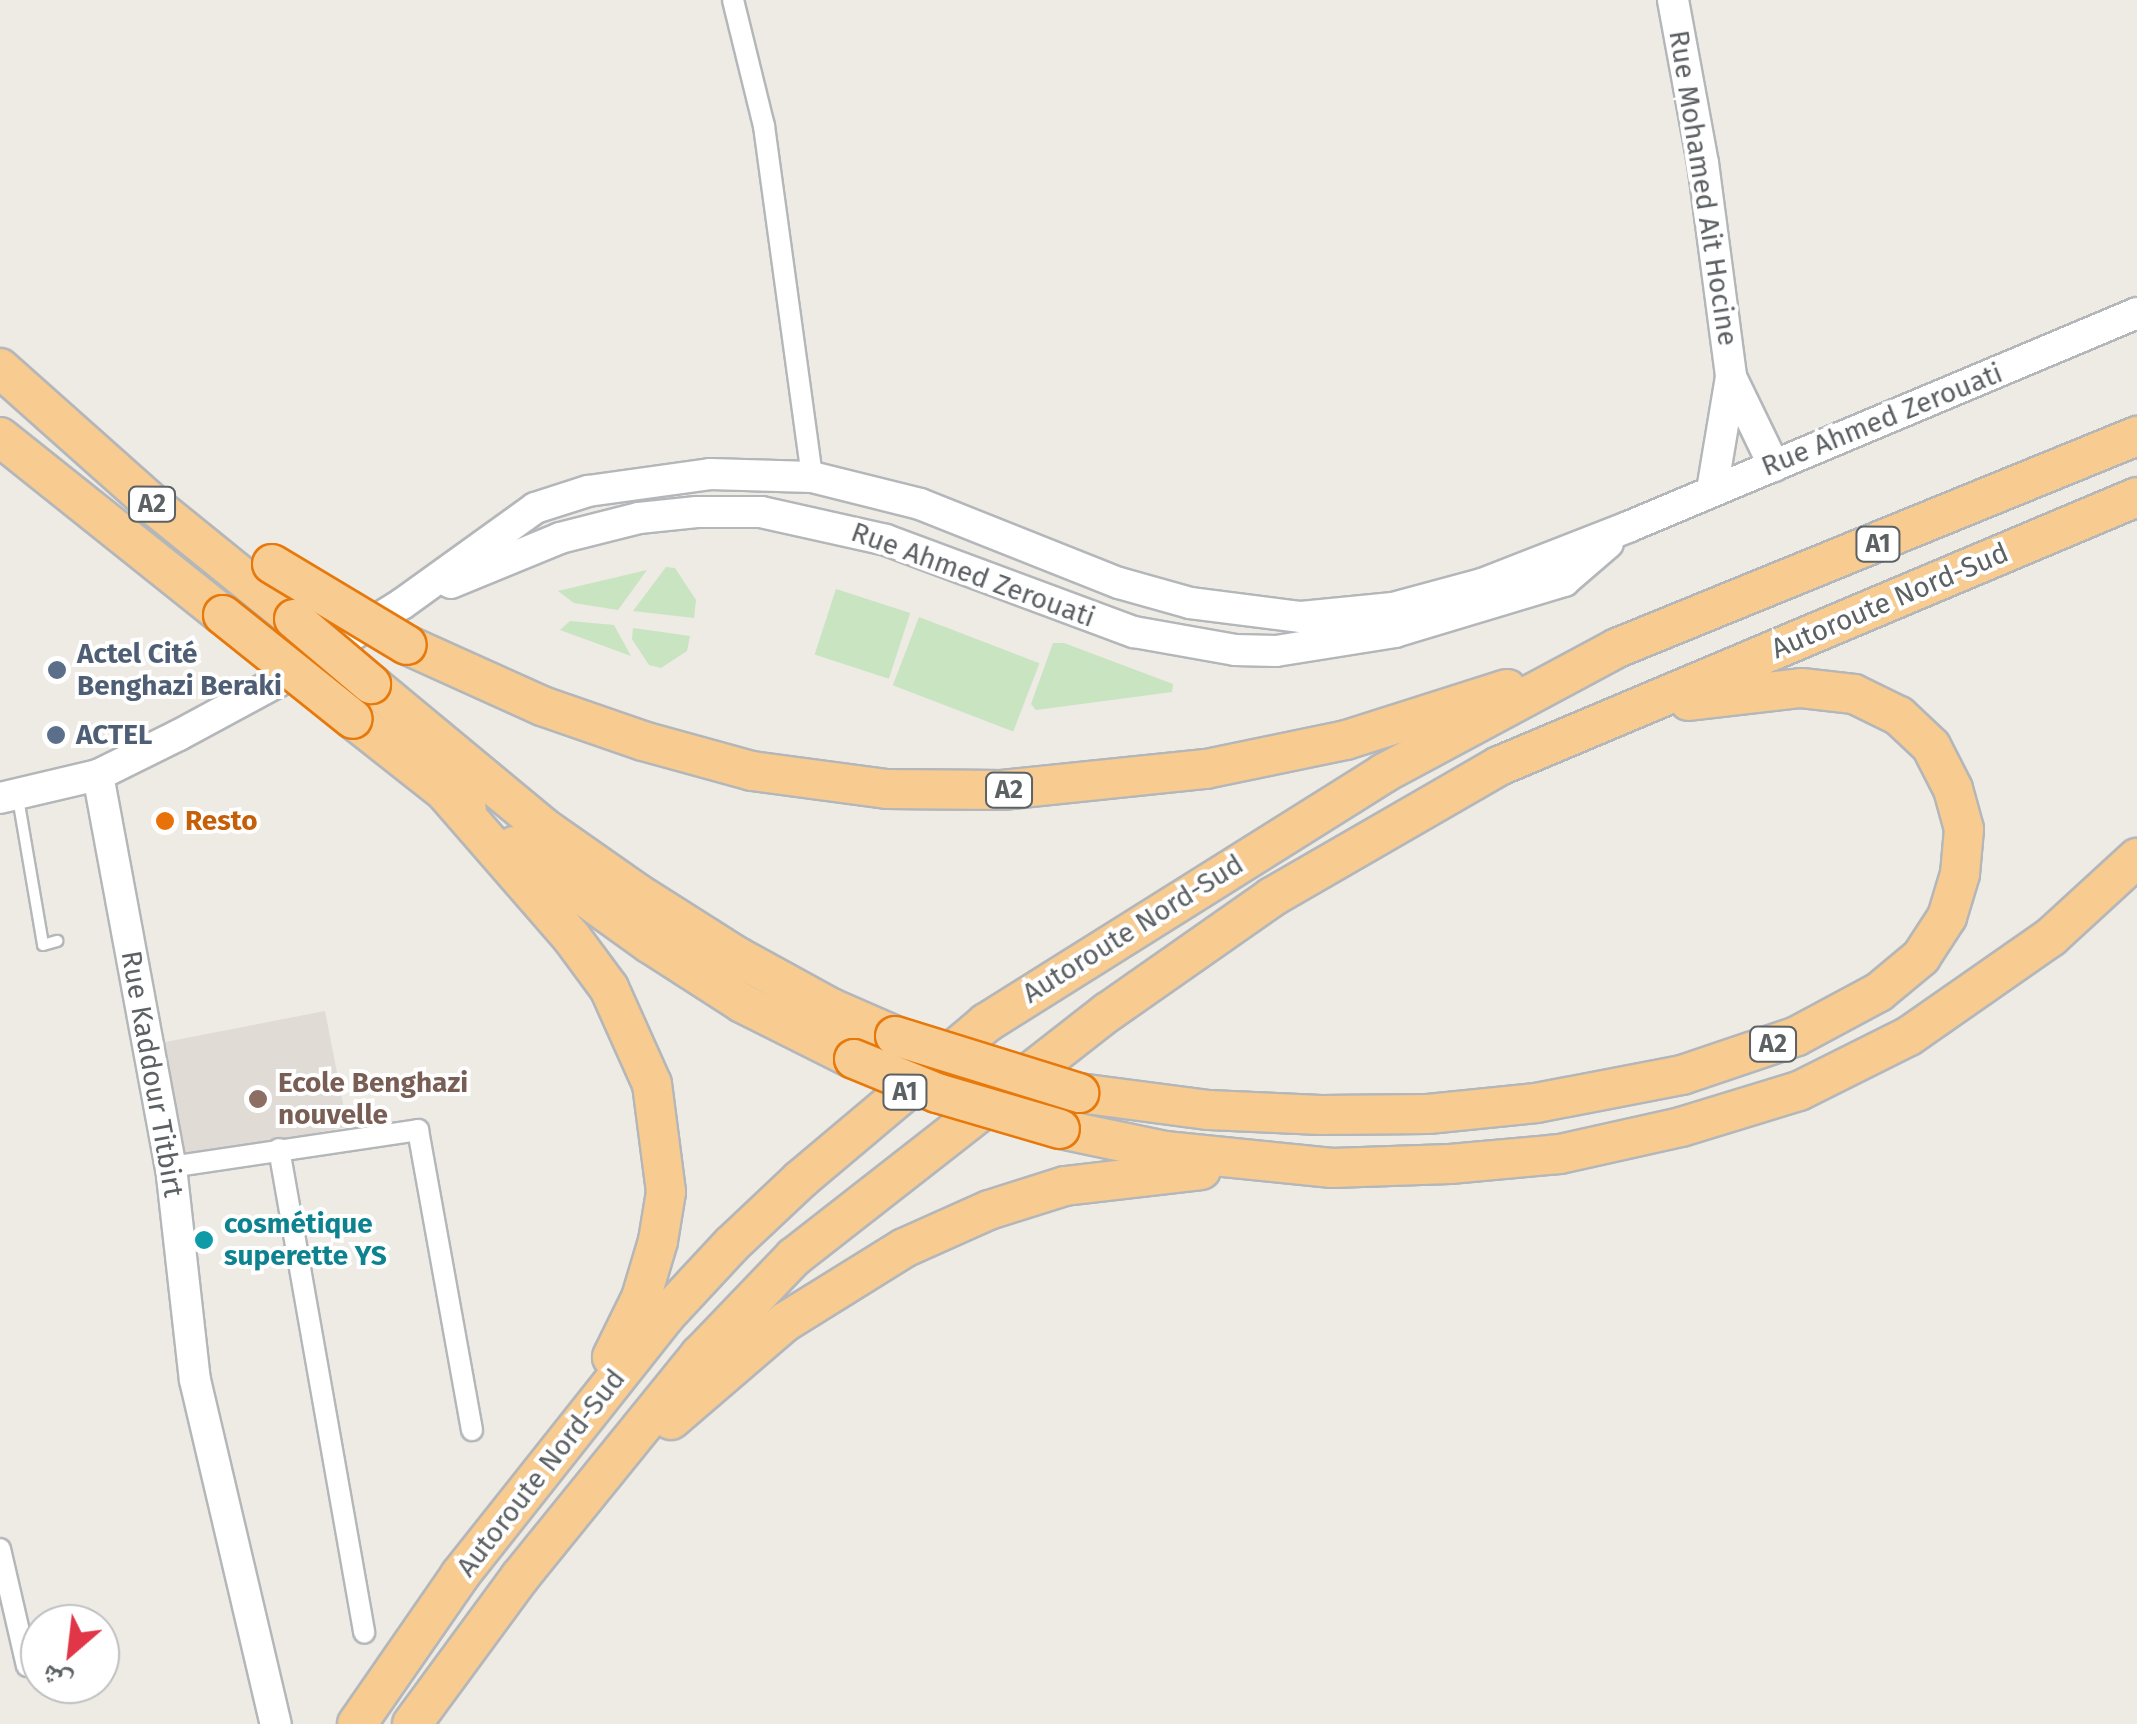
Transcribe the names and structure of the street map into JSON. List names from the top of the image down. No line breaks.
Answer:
{"streets":{"highway":["A2","A1","Autoroute Nord-Sud"],"main road":["Rue Mohamed Ait Hocine","Rue Ahmed Zerouati","Rue Kaddour Titbirt"]},"crossings":[["A2","Autoroute Nord-Sud"]],"places":["Actel Cité Benghazi Beraki","ACTEL","Resto","Ecole Benghazi nouvelle","cosmétique superette YS"],"north":"bottom left"}
